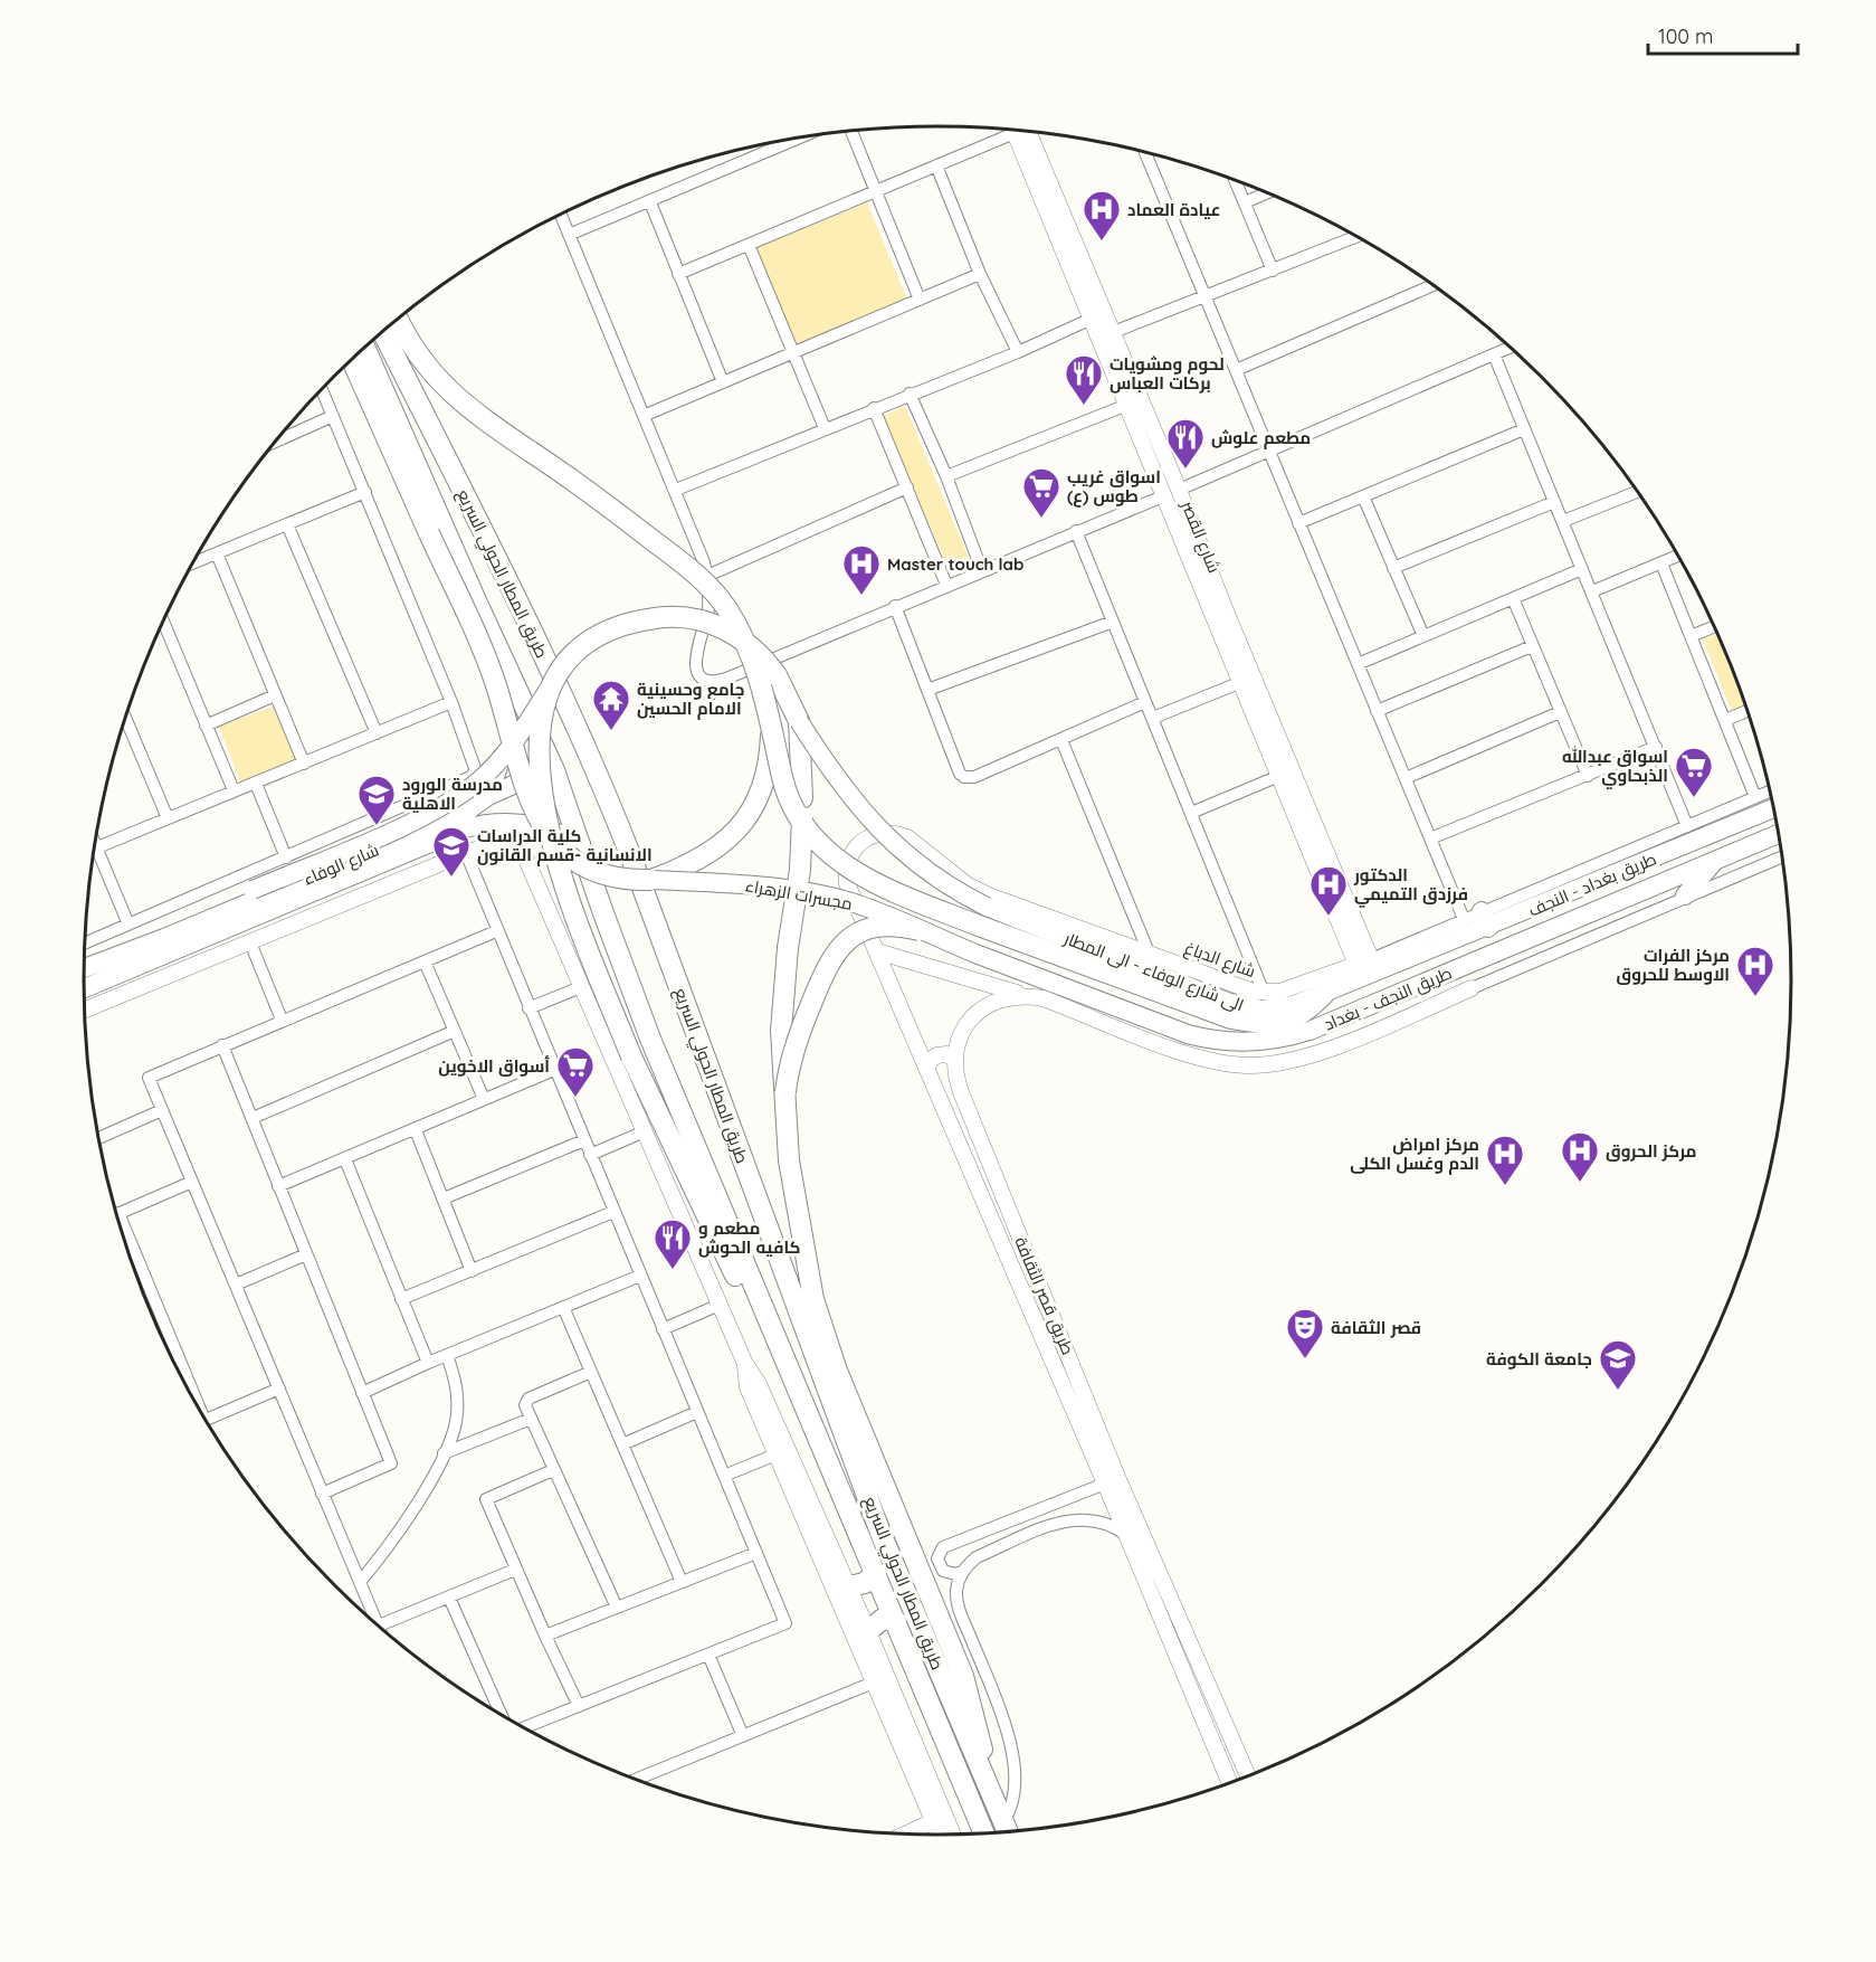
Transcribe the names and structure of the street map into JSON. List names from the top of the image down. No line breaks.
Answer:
{"streets":{"highway":["طريق المطار الحولي السريع"],"main road":["شارع الوفاء","طريق بغداد - النجف","مجسرات الزهراء","طريق النجف - بغداد"],"street":["شارع القصر","شارع الدباغ","طريق قصر الثقافة"]},"crossings":[["شارع القصر","شارع الدباغ"],["طريق المطار الحولي السريع","شارع الوفاء"],["مجسرات الزهراء","طريق النجف - بغداد"],["شارع الدباغ","طريق قصر الثقافة"]],"places":{"hospital":["عيادة العماد","Master touch lab","الدكتور فرزدق التميمي","مركز الفرات الاوسط للحروق","مركز الحروق","مركز امراض الدم وغسل الكلى"],"restaurant":["لحوم ومشويات بركات العباس","مطعم علوش","مطعم و كافيه الحوش"],"supermarket":["اسواق غريب طوس (ع)","اسواق عبدالله الذبحاوي","أسواق الاخوين"],"temple":["جامع وحسينية الامام الحسين"],"school or university":["مدرسة الورود الاهلية","كلية الدراسات الانسانية -قسم القانون","جامعة الكوفة"],"theatre":["قصر الثقافة"]},"scale_bar":"100 m"}
